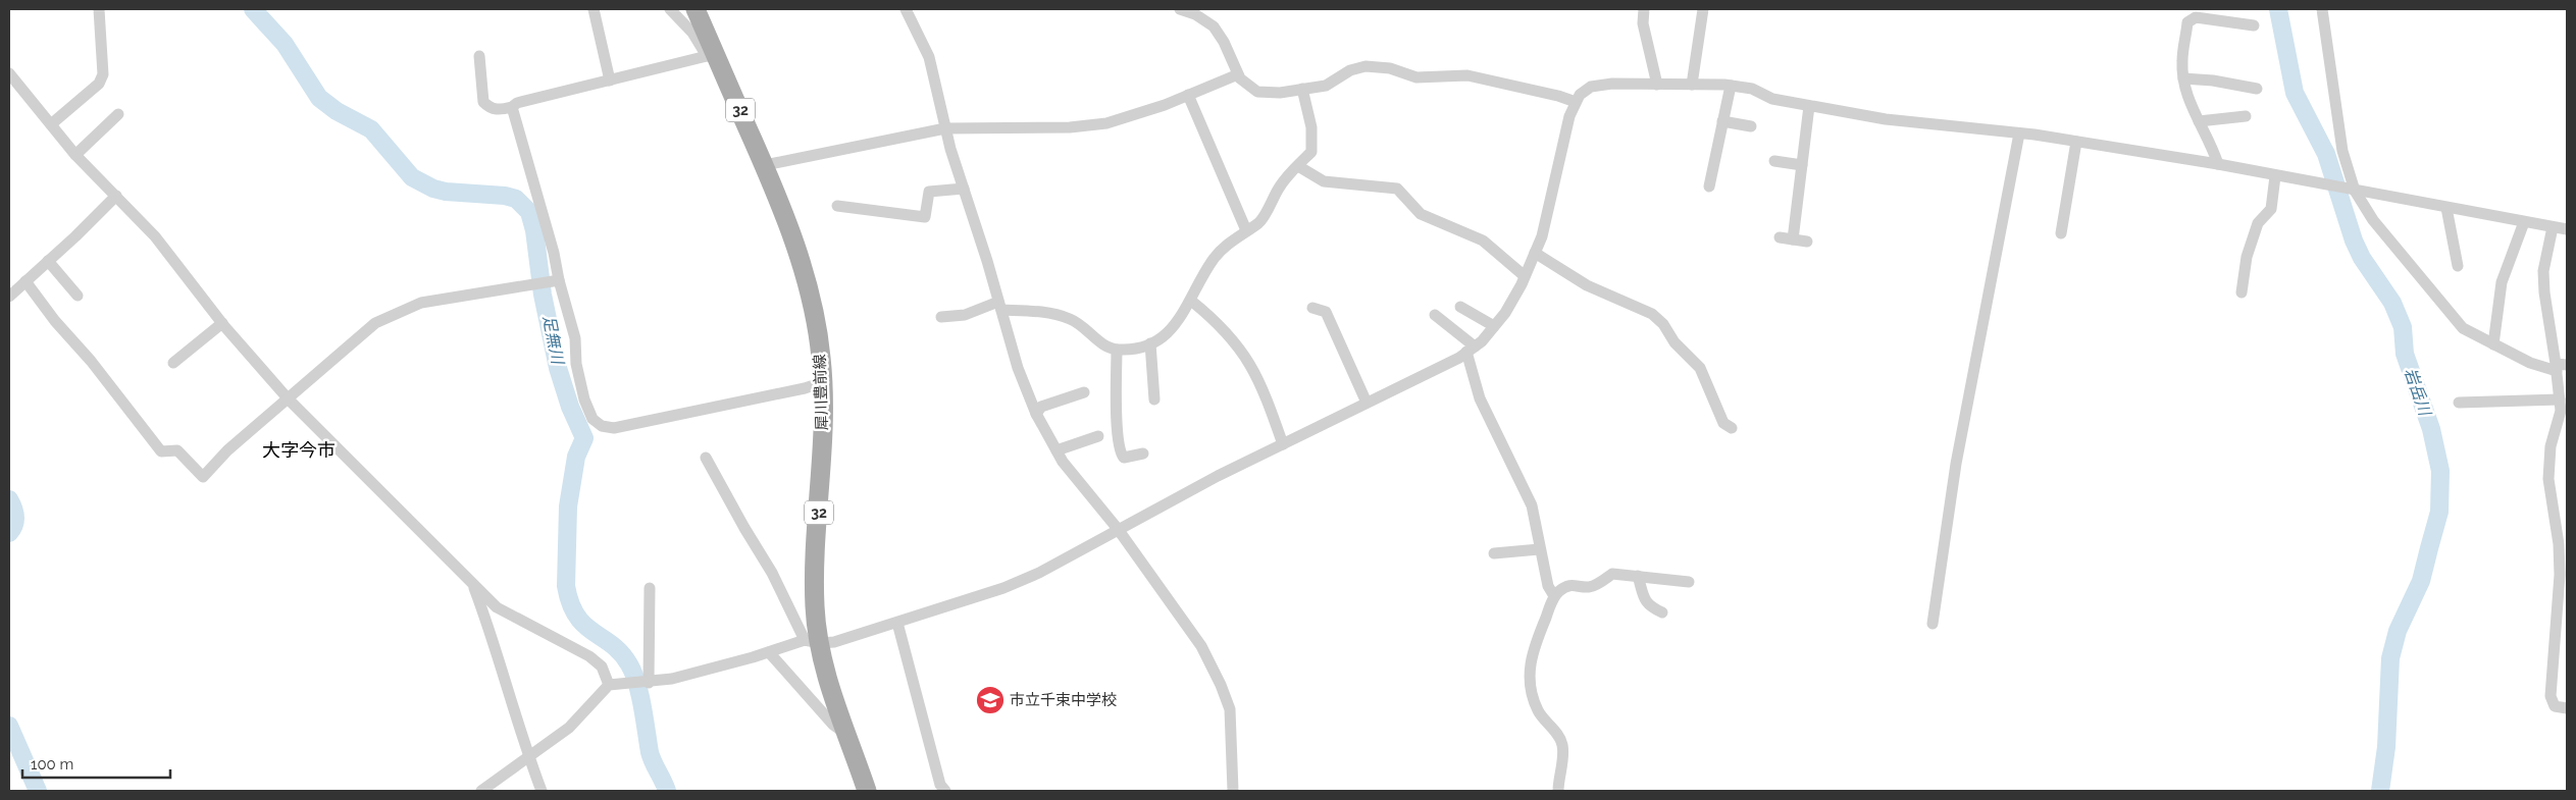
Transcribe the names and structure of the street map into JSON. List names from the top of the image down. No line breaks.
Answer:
{"streets":{"main road":["32","犀川豊前線"]},"districts":["大字今市"],"water":["足無川","岩岳川"],"places":{"school or university":["市立千束中学校"]},"scale_bar":"100 m"}
